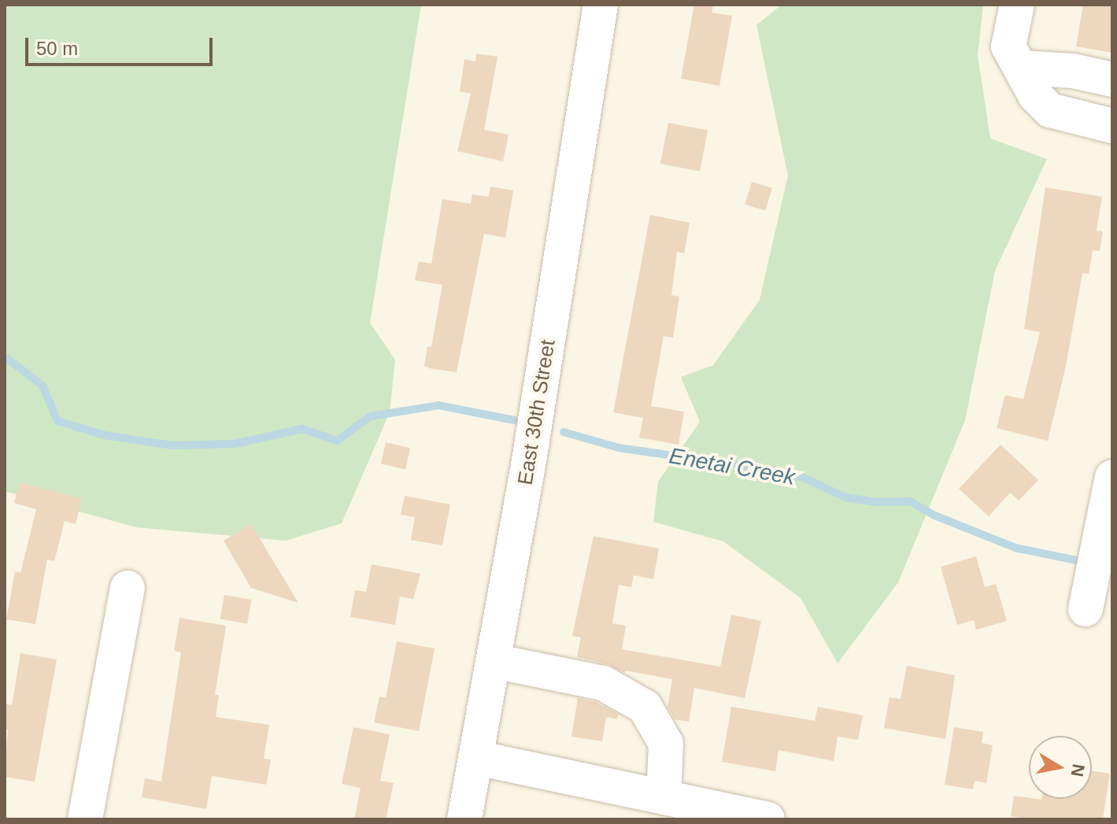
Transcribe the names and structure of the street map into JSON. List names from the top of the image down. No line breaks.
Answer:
{"streets":{"street":["East 30th Street"]},"water":["Enetai Creek"],"scale_bar":"50 m","north":"right"}
